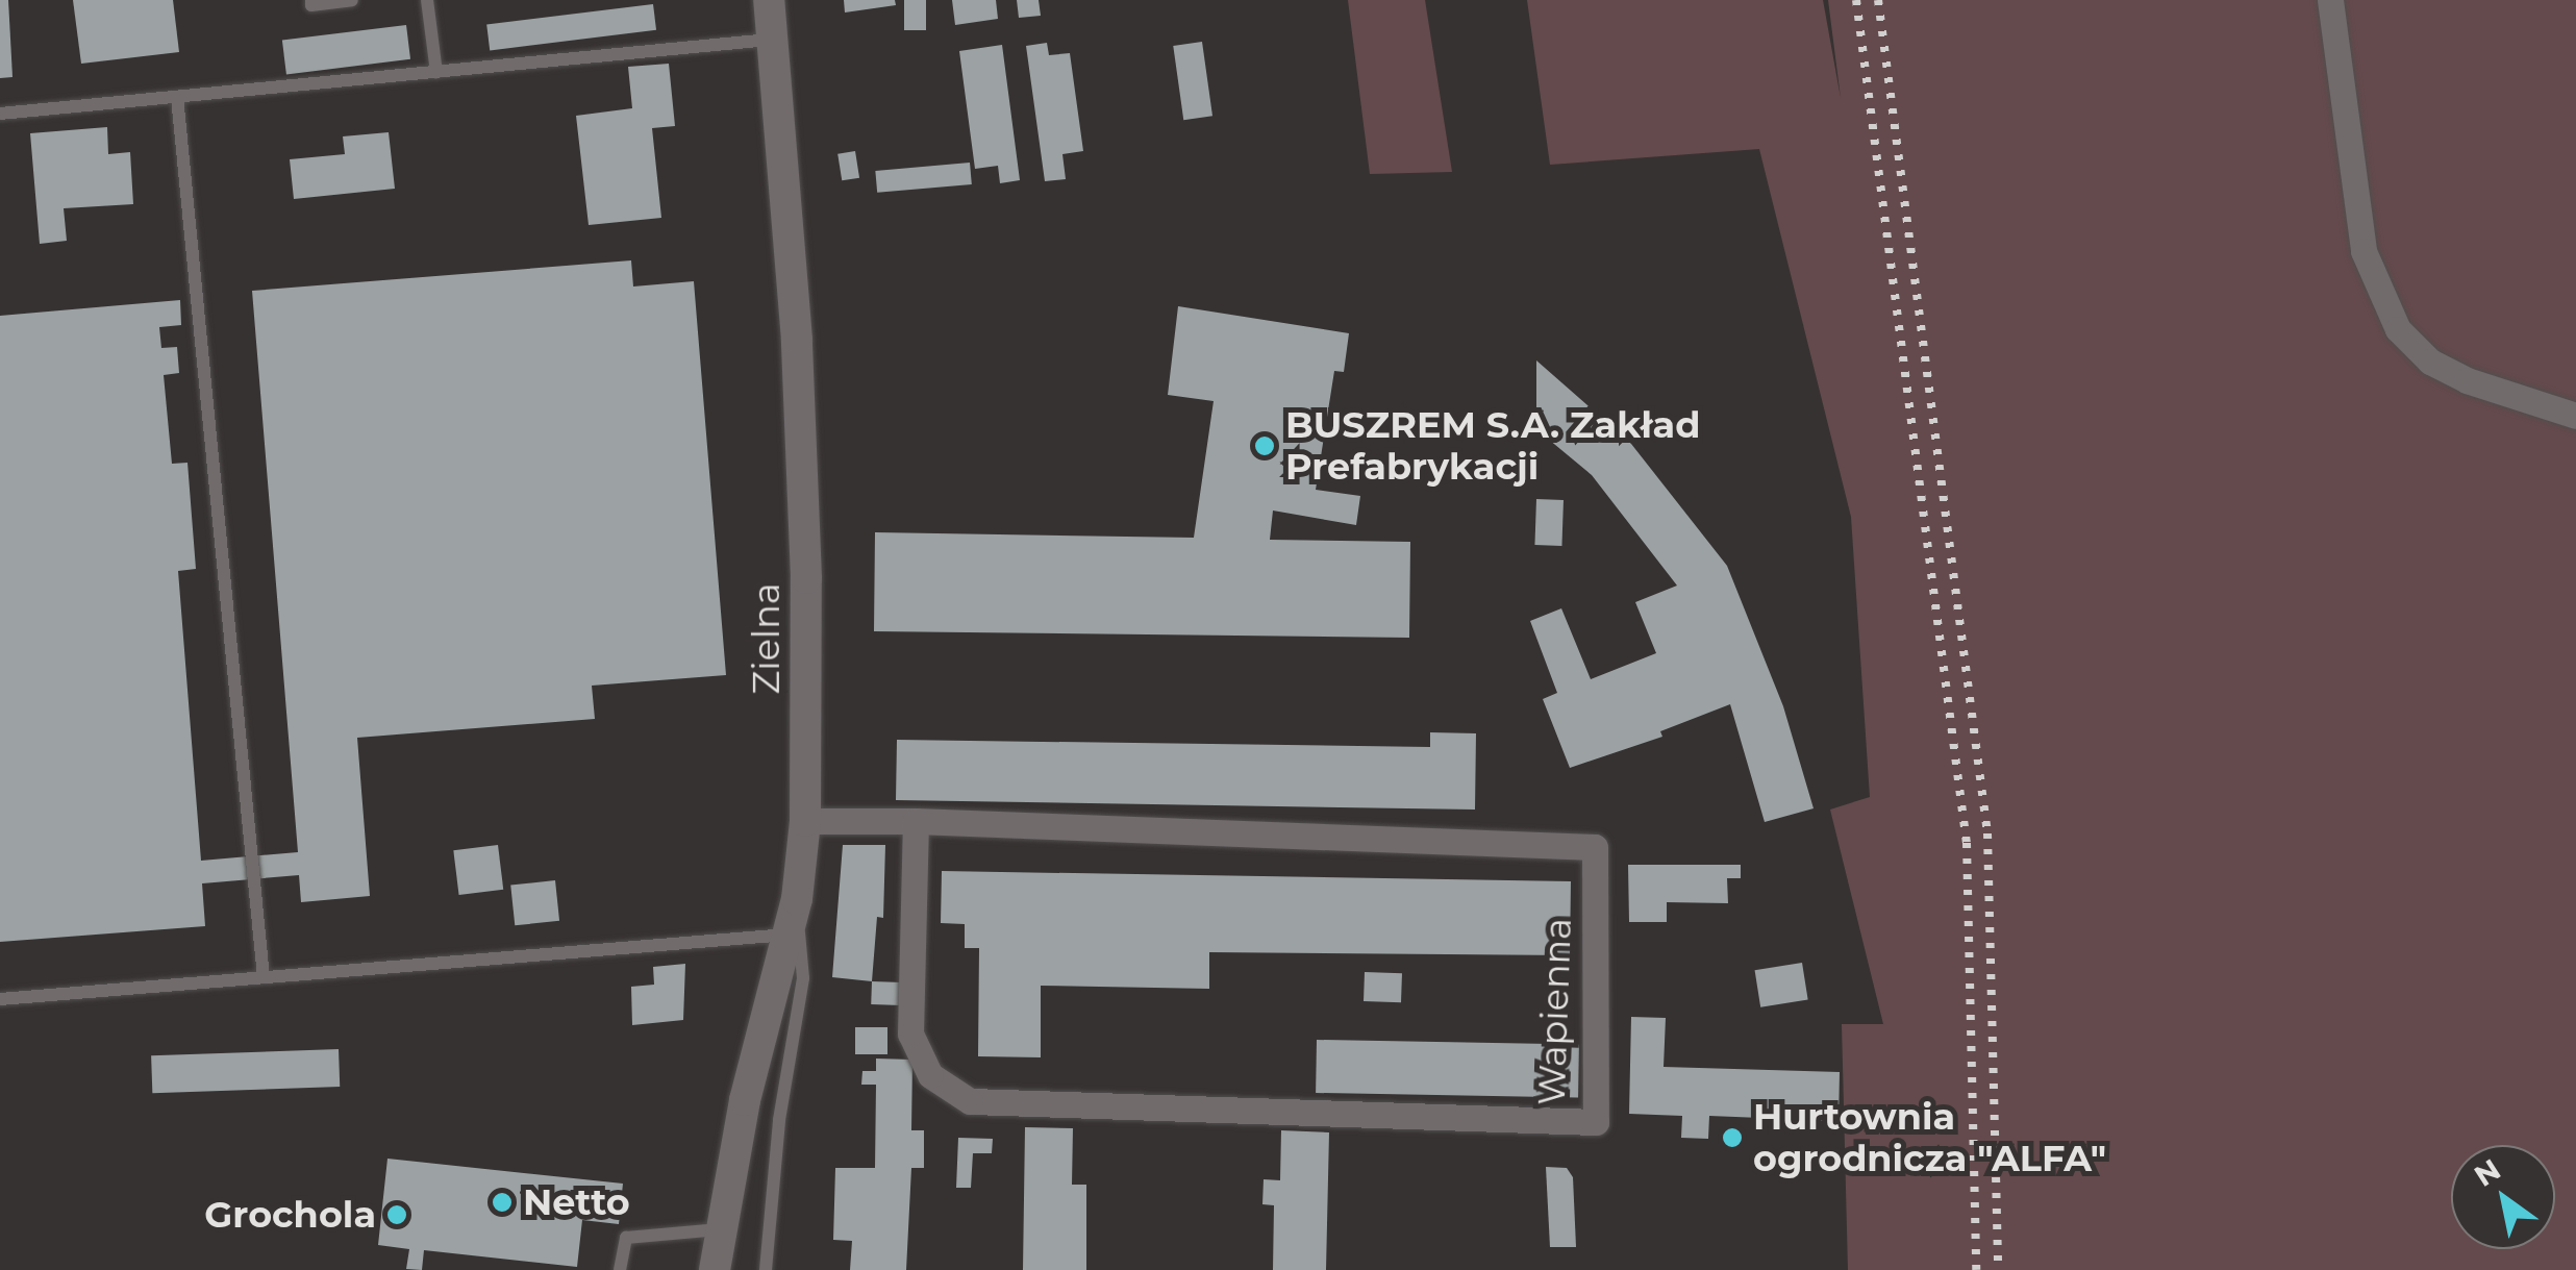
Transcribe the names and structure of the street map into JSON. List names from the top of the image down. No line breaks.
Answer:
{"streets":{"street":["Zielna","Wapienna"]},"crossings":[["Zielna","Wapienna"]],"places":["BUSZREM S.A. Zakład Prefabrykacji","Hurtownia ogrodnicza \"ALFA\"","Netto","Grochola"],"north":"top left"}
